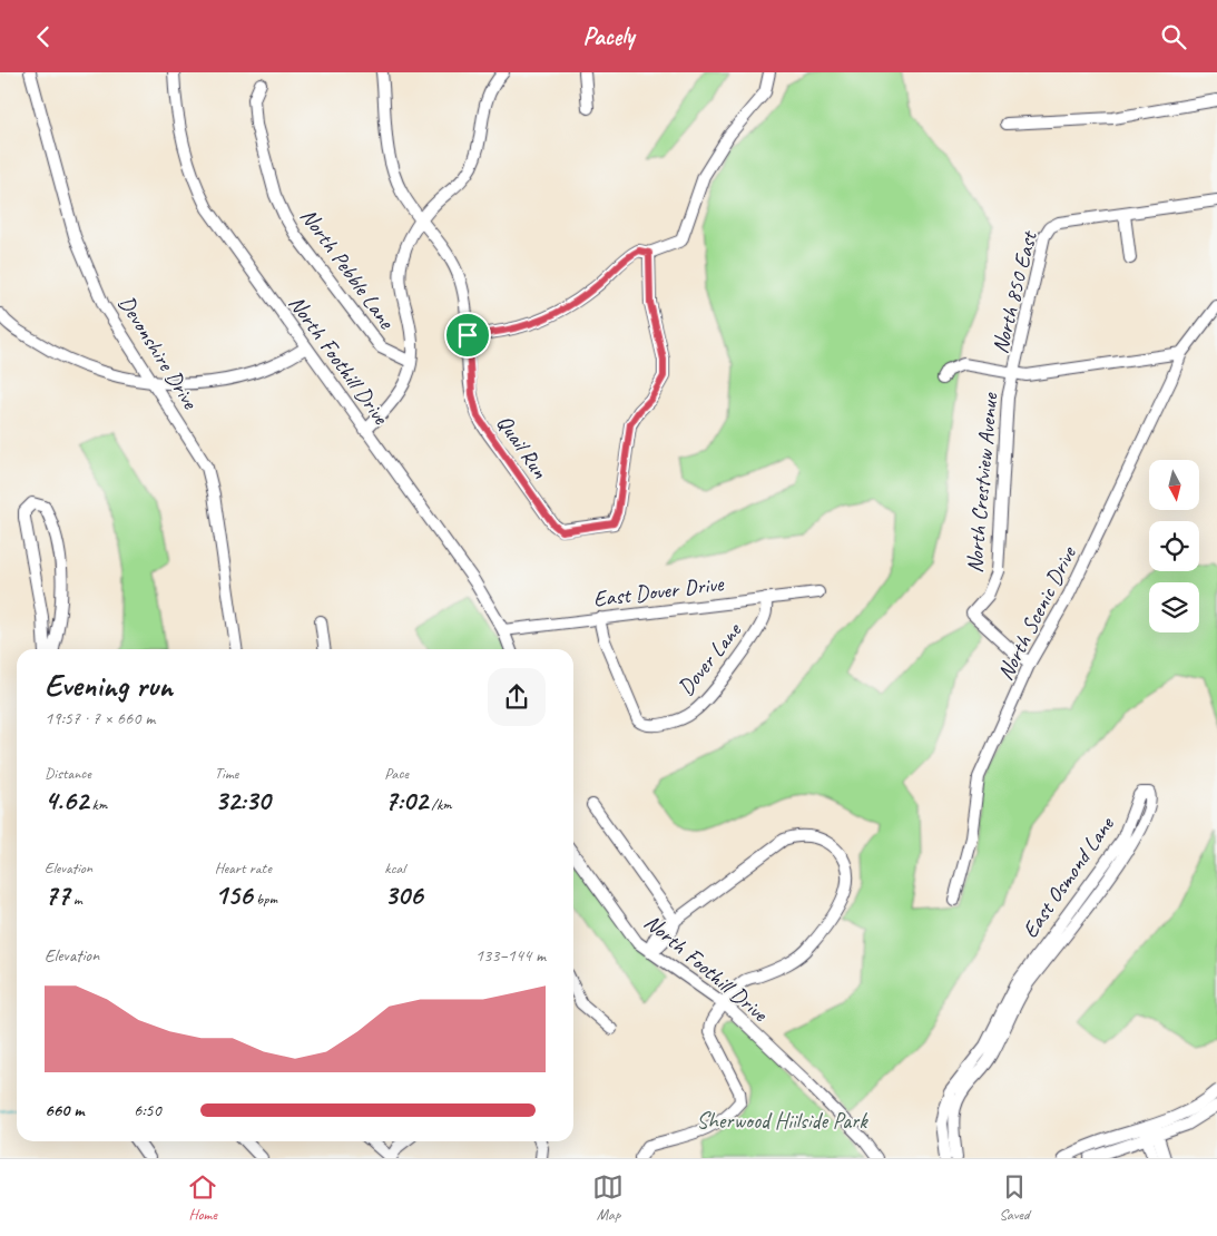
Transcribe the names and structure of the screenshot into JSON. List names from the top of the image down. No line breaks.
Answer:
{"streets":{"street":["North Pebble Lane","North 850 East","Devonshire Drive","North Foothill Drive","Quail Run","North Crestview Avenue","East Dover Drive","North Scenic Drive","Dover Lane","East Osmond Lane"]},"crossings":[["North 850 East","North Crestview Avenue"],["North Foothill Drive","East Dover Drive"],["North Crestview Avenue","North Scenic Drive"],["East Dover Drive","Dover Lane"]],"parks":["Sherwood Hiilside Park"],"north":"bottom","page":{"header":"Pacely","heading":["Evening run","19:57 · 7 × 660 m"],"stats":[["Distance","4.62 km"],["Time","32:30"],["Pace","7:02 /km"],["Elevation","77 m"],["Heart rate","156 bpm"],["kcal","306"]],"chart":["Elevation","133–144 m"],"list":[{"name":"660 m","note":"6:50"}],"tabs":["Home","Map","Saved"]}}
